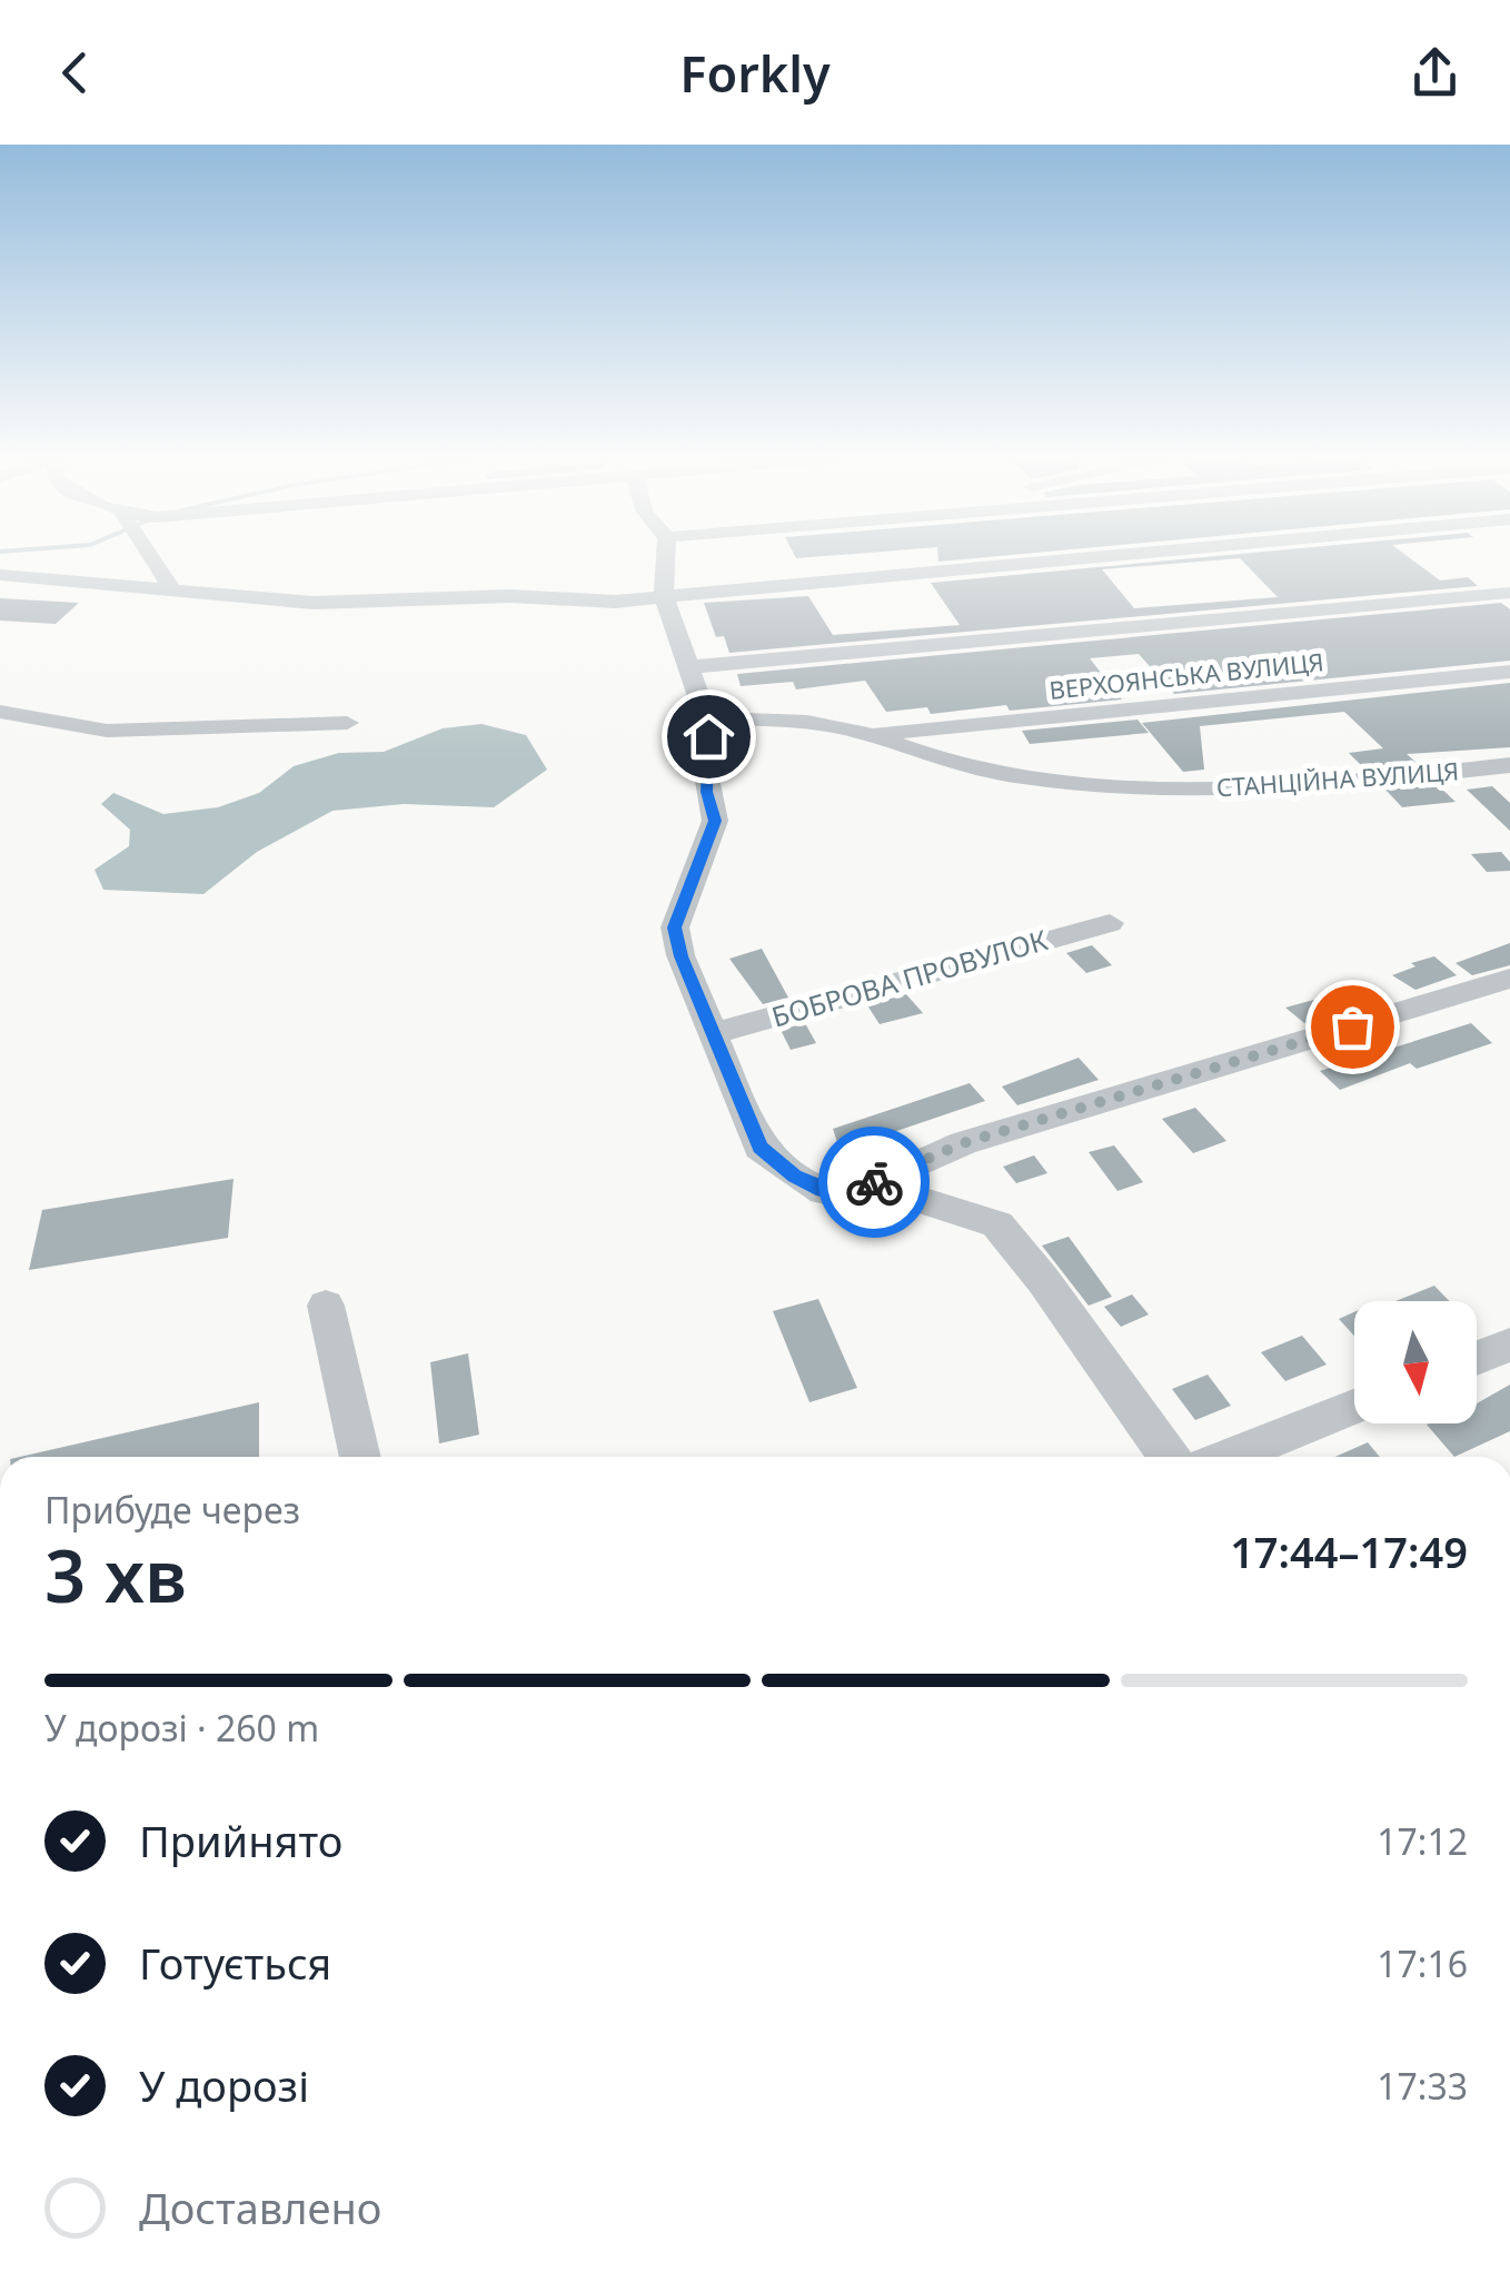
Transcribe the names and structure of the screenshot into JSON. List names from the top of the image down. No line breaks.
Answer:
{"streets":{"street":["ВЕРХОЯНСЬКА ВУЛИЦЯ","СТАНЦІЙНА ВУЛИЦЯ","БОБРОВА ПРОВУЛОК"]},"crossings":[["ВЕРХОЯНСЬКА ВУЛИЦЯ","СТАНЦІЙНА ВУЛИЦЯ"]],"north":"bottom","page":{"header":"Forkly","heading":["3 хв","Прибуде через","17:44–17:49"],"bar":"У дорозі · 260 m","list":[["Прийнято","17:12"],["Готується","17:16"],["У дорозі","17:33"],"Доставлено"]}}
